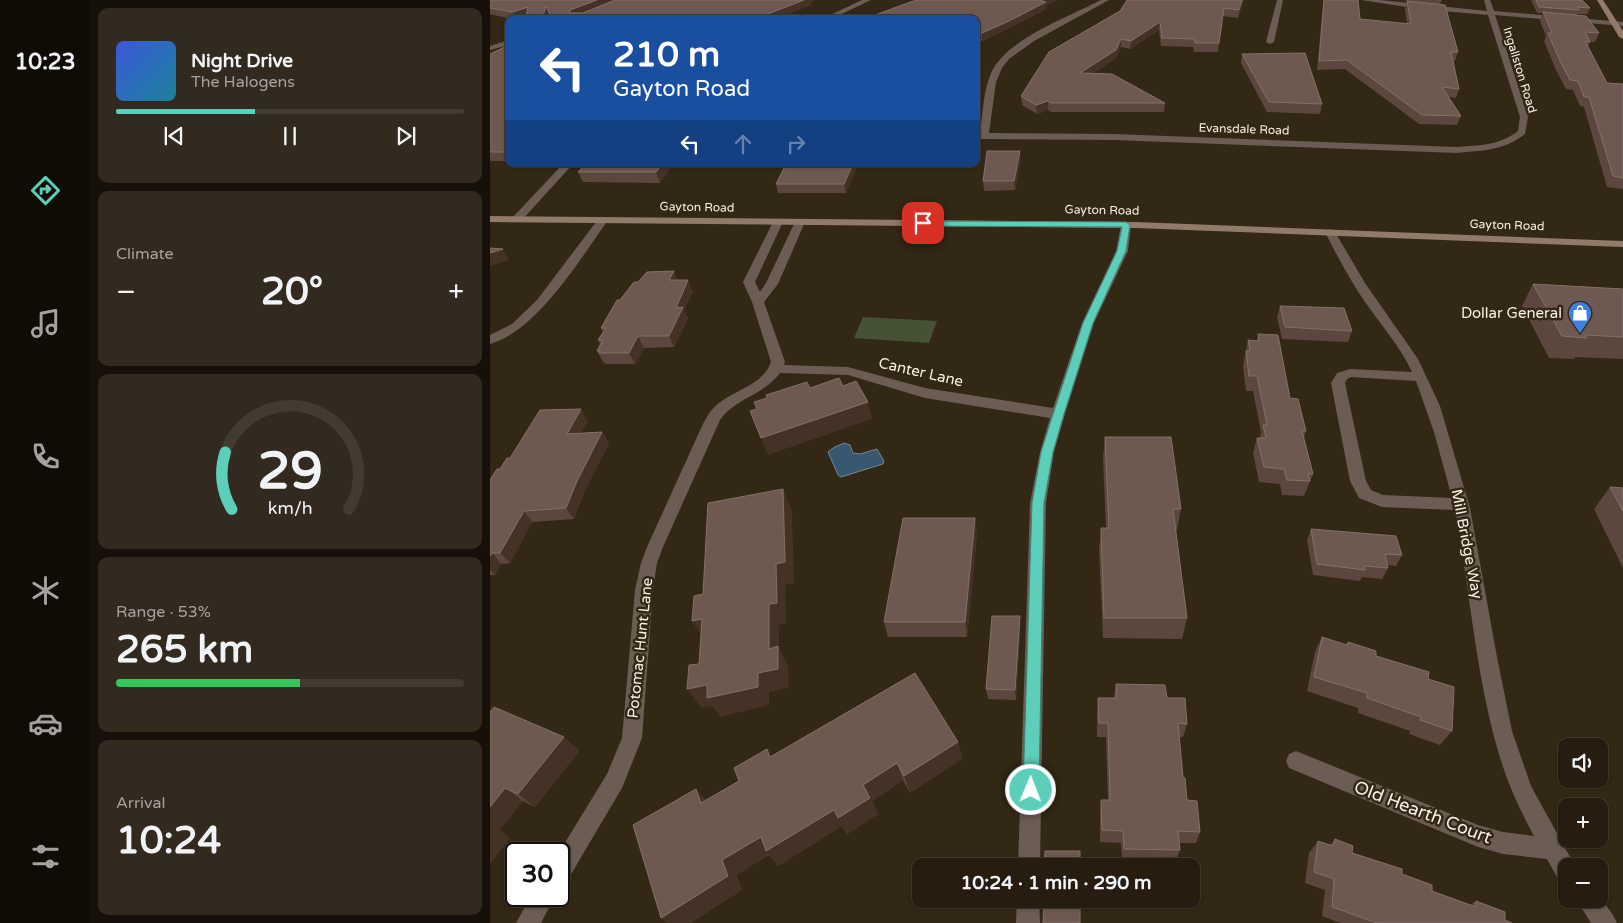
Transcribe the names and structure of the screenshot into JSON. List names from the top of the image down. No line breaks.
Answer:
{"streets":{"street":["Ingallston Road","Evansdale Road","Gayton Road","Canter Lane","Mill Bridge Way","Potomac Hunt Lane","Old Hearth Court"]},"crossings":[["Ingallston Road","Evansdale Road"],["Gayton Road","Mill Bridge Way"],["Canter Lane","Potomac Hunt Lane"],["Mill Bridge Way","Old Hearth Court"]],"places":{"shop":["Dollar General"]},"page":{"tabs":"10:23","turn":["210 m","Gayton Road"],"song":["Night Drive","The Halogens"],"tile":["Climate",["Range · 53%","265 km"],["Arrival","10:24"]],"heat":["−","20°","+"],"map_buttons":["+","−"],"limit":"30","trip":"10:24 · 1 min · 290 m","gauge":["29","km/h"]}}
